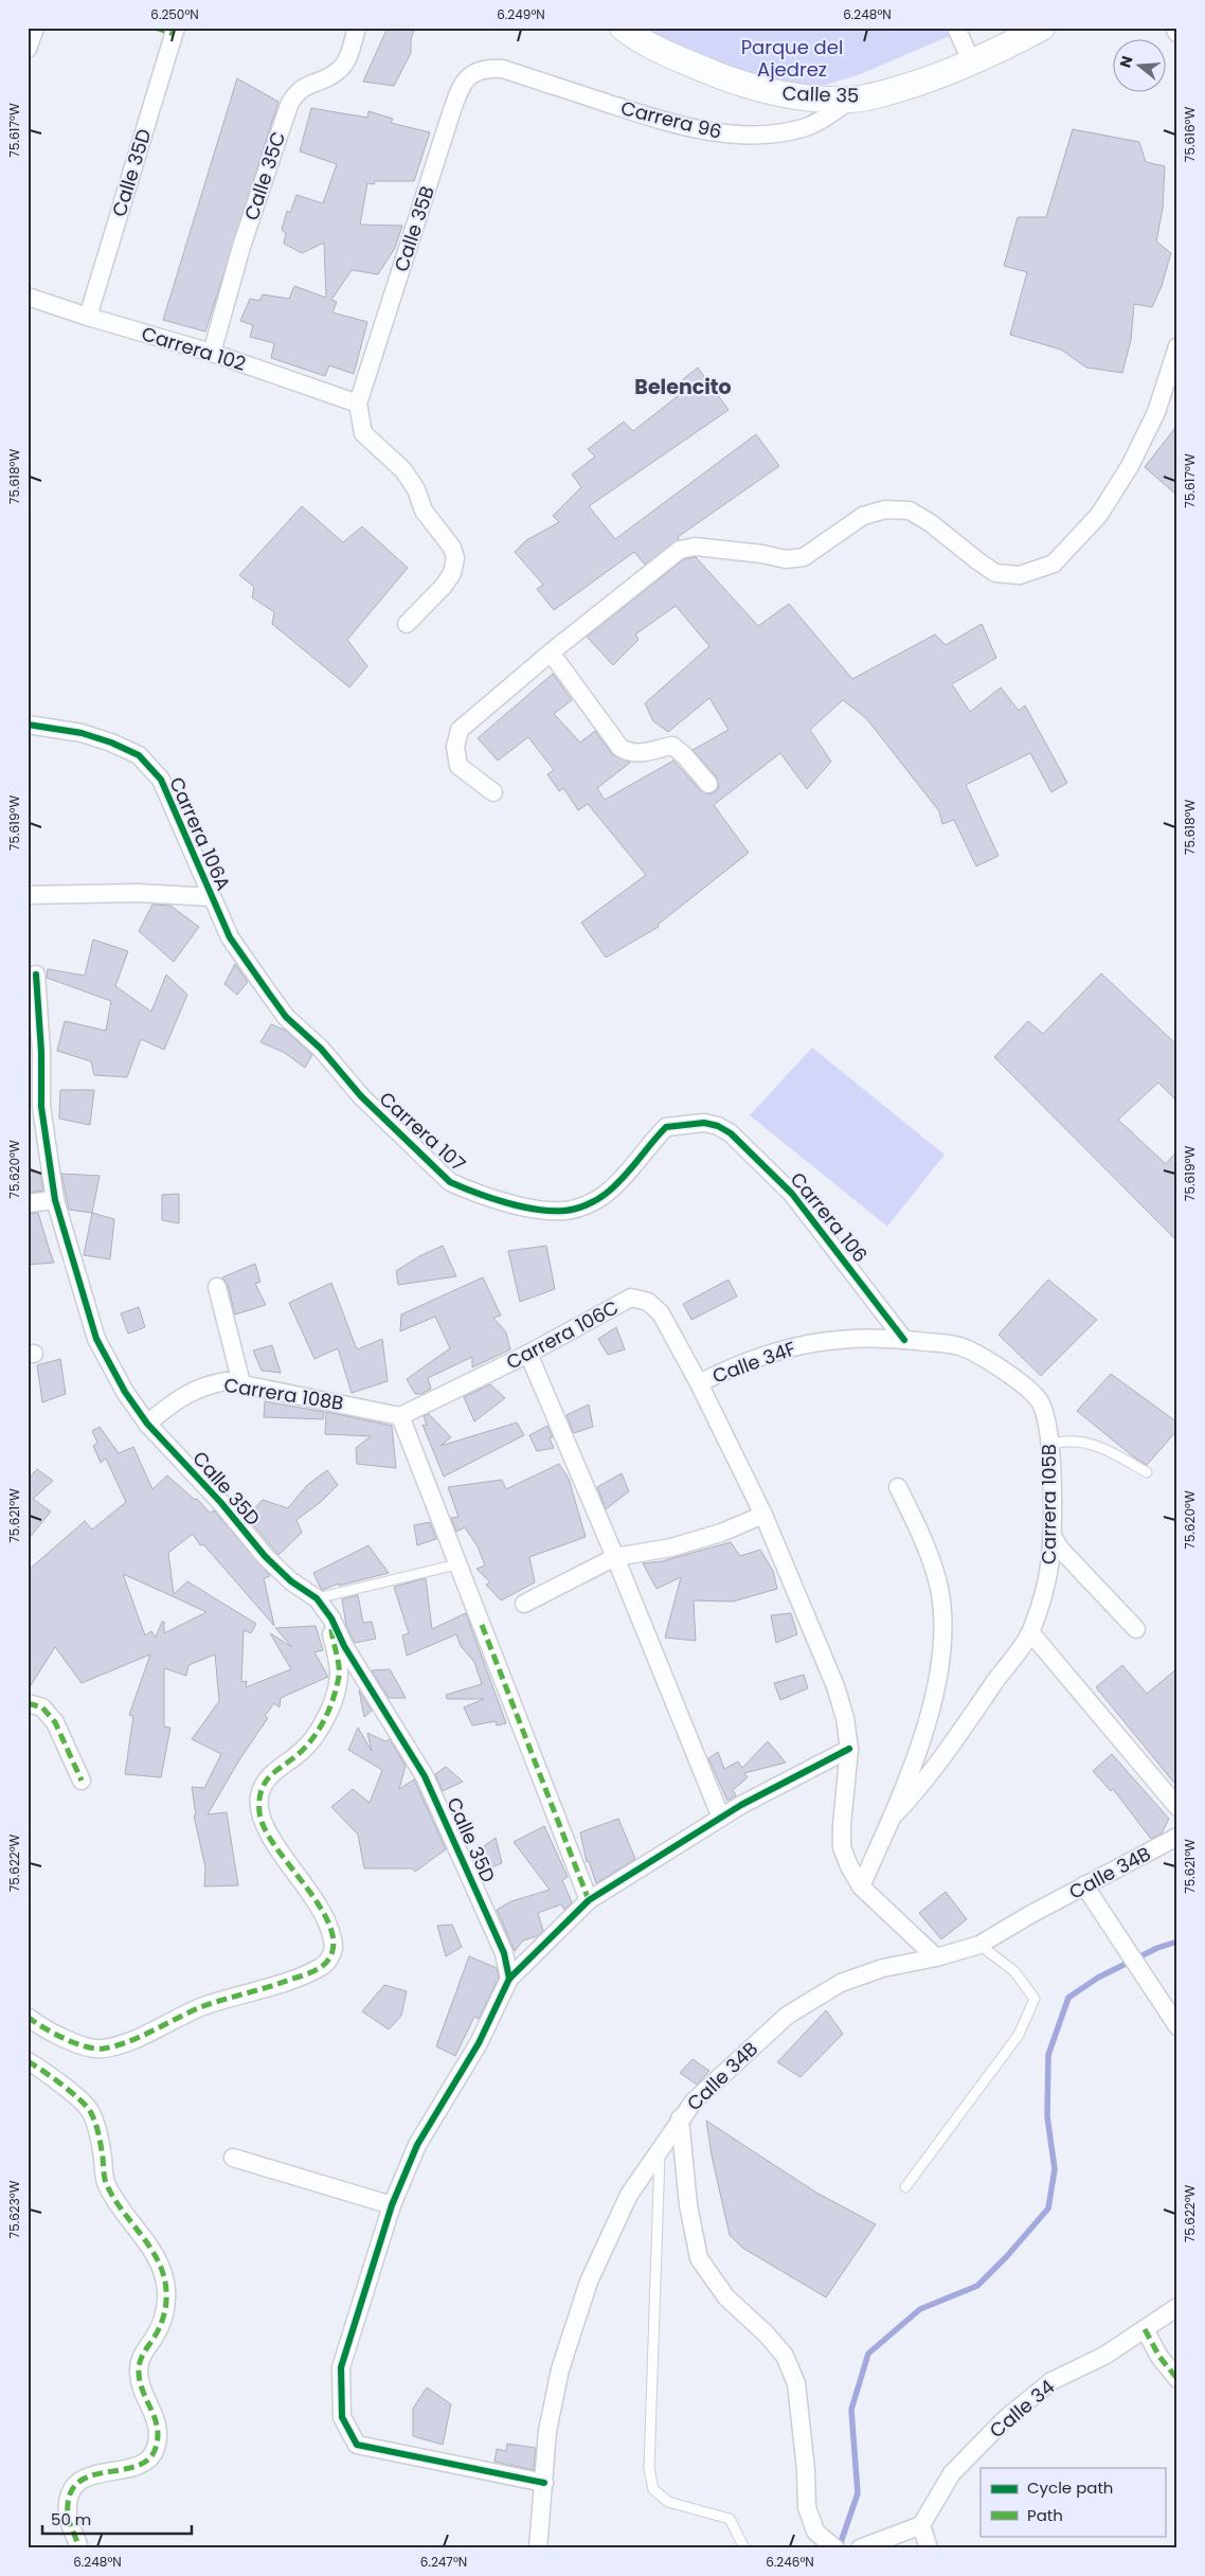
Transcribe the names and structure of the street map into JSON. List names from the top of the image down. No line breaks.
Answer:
{"streets":{"street":["Calle 35","Carrera 96","Calle 35D","Calle 35C","Calle 35B","Carrera 102","Carrera 106A","Carrera 107","Carrera 106","Carrera 106C","Calle 34F","Carrera 108B","Carrera 105B","Calle 34B","Calle 34"]},"crossings":[["Calle 35","Carrera 96"],["Carrera 96","Calle 35B"],["Calle 35D","Carrera 102"],["Calle 35D","Carrera 108B"],["Calle 35C","Carrera 102"],["Calle 35B","Carrera 102"],["Carrera 106A","Carrera 107"],["Carrera 107","Carrera 106"],["Carrera 106","Calle 34F"],["Carrera 106","Carrera 105B"],["Carrera 106C","Calle 34F"],["Carrera 106C","Carrera 108B"],["Calle 34F","Carrera 105B"]],"districts":["Belencito"],"parks":["Parque del Ajedrez"],"legend":["Cycle path","Path"],"scale_bar":"50 m","north":"left","coordinates":["6.250°N","6.249°N","6.248°N","75.617°W","75.616°W","75.618°W","75.619°W","75.620°W","75.621°W","75.622°W","75.623°W","6.247°N","6.246°N"]}
